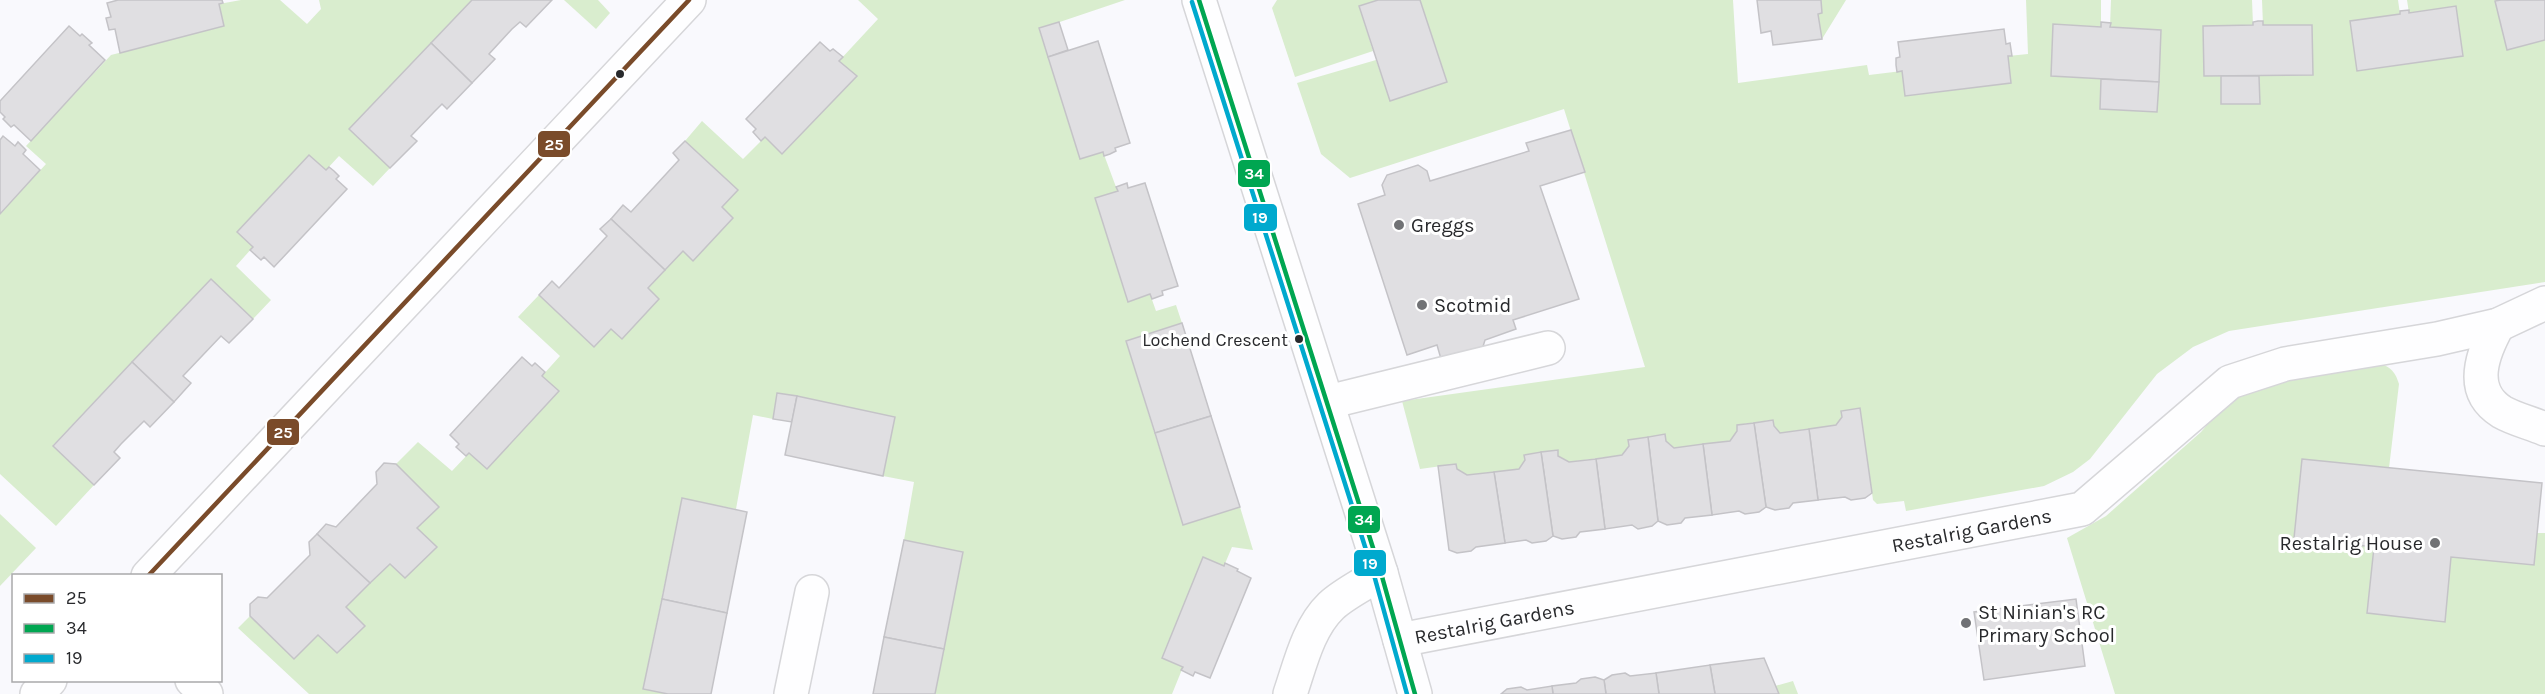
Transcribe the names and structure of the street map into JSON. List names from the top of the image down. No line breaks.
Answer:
{"streets":{"street":["Restalrig Gardens"]},"places":["Greggs","Scotmid","Lochend Crescent","Restalrig House","St Ninian's RC Primary School"],"lines":["transit line 25","transit line 34","transit line 19"],"legend":["25","34","19"]}
